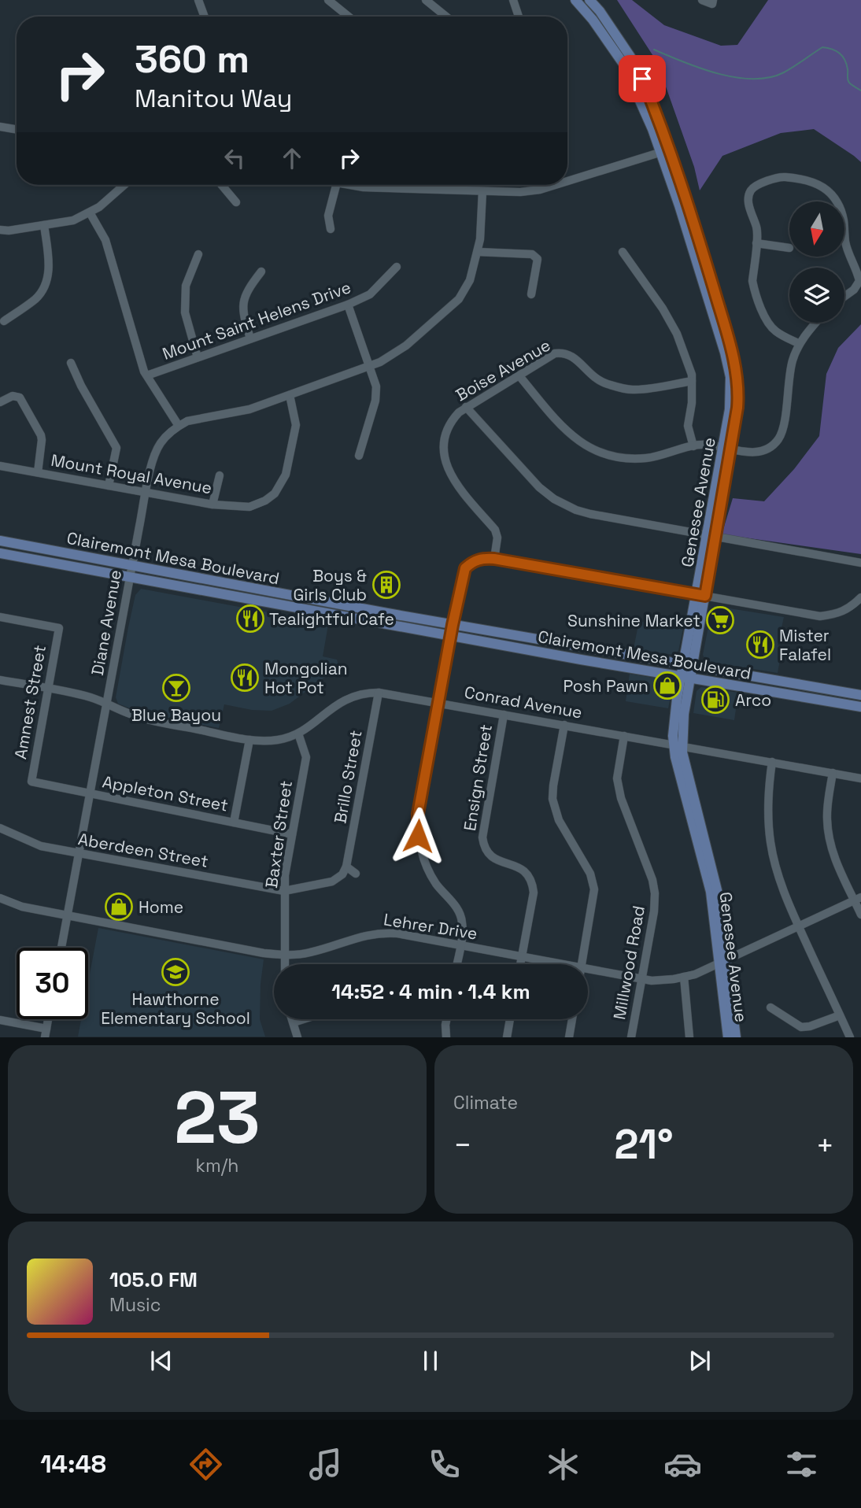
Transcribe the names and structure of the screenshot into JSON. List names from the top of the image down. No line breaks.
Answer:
{"streets":{"main road":["Genesee Avenue","Clairemont Mesa Boulevard"],"street":["Mount Saint Helens Drive","Boise Avenue","Mount Royal Avenue","Diane Avenue","Amnest Street","Conrad Avenue","Brillo Street","Ensign Street","Appleton Street","Baxter Street","Aberdeen Street","Lehrer Drive","Millwood Road"]},"crossings":[["Mount Royal Avenue","Diane Avenue"],["Genesee Avenue","Clairemont Mesa Boulevard"],["Genesee Avenue","Conrad Avenue"],["Genesee Avenue","Lehrer Drive"],["Clairemont Mesa Boulevard","Diane Avenue"],["Diane Avenue","Conrad Avenue"],["Diane Avenue","Appleton Street"],["Diane Avenue","Aberdeen Street"],["Diane Avenue","Lehrer Drive"],["Amnest Street","Conrad Avenue"],["Amnest Street","Appleton Street"],["Conrad Avenue","Brillo Street"],["Conrad Avenue","Ensign Street"],["Conrad Avenue","Baxter Street"],["Conrad Avenue","Millwood Road"],["Ensign Street","Lehrer Drive"],["Appleton Street","Baxter Street"],["Baxter Street","Aberdeen Street"],["Baxter Street","Lehrer Drive"],["Lehrer Drive","Millwood Road"]],"places":{"building":["Boys & Girls Club"],"restaurant":["Tealightful Cafe","Mister Falafel","Mongolian Hot Pot"],"supermarket":["Sunshine Market"],"shop":["Posh Pawn","Home"],"bar":["Blue Bayou"],"fuel station":["Arco"],"school or university":["Hawthorne Elementary School"]},"north":"bottom","page":{"turn":["360 m","Manitou Way"],"limit":"30","trip":"14:52 · 4 min · 1.4 km","tile":[["23","km/h"],"Climate"],"heat":["−","21°","+"],"song":["105.0 FM","Music"],"tabs":"14:48"}}
